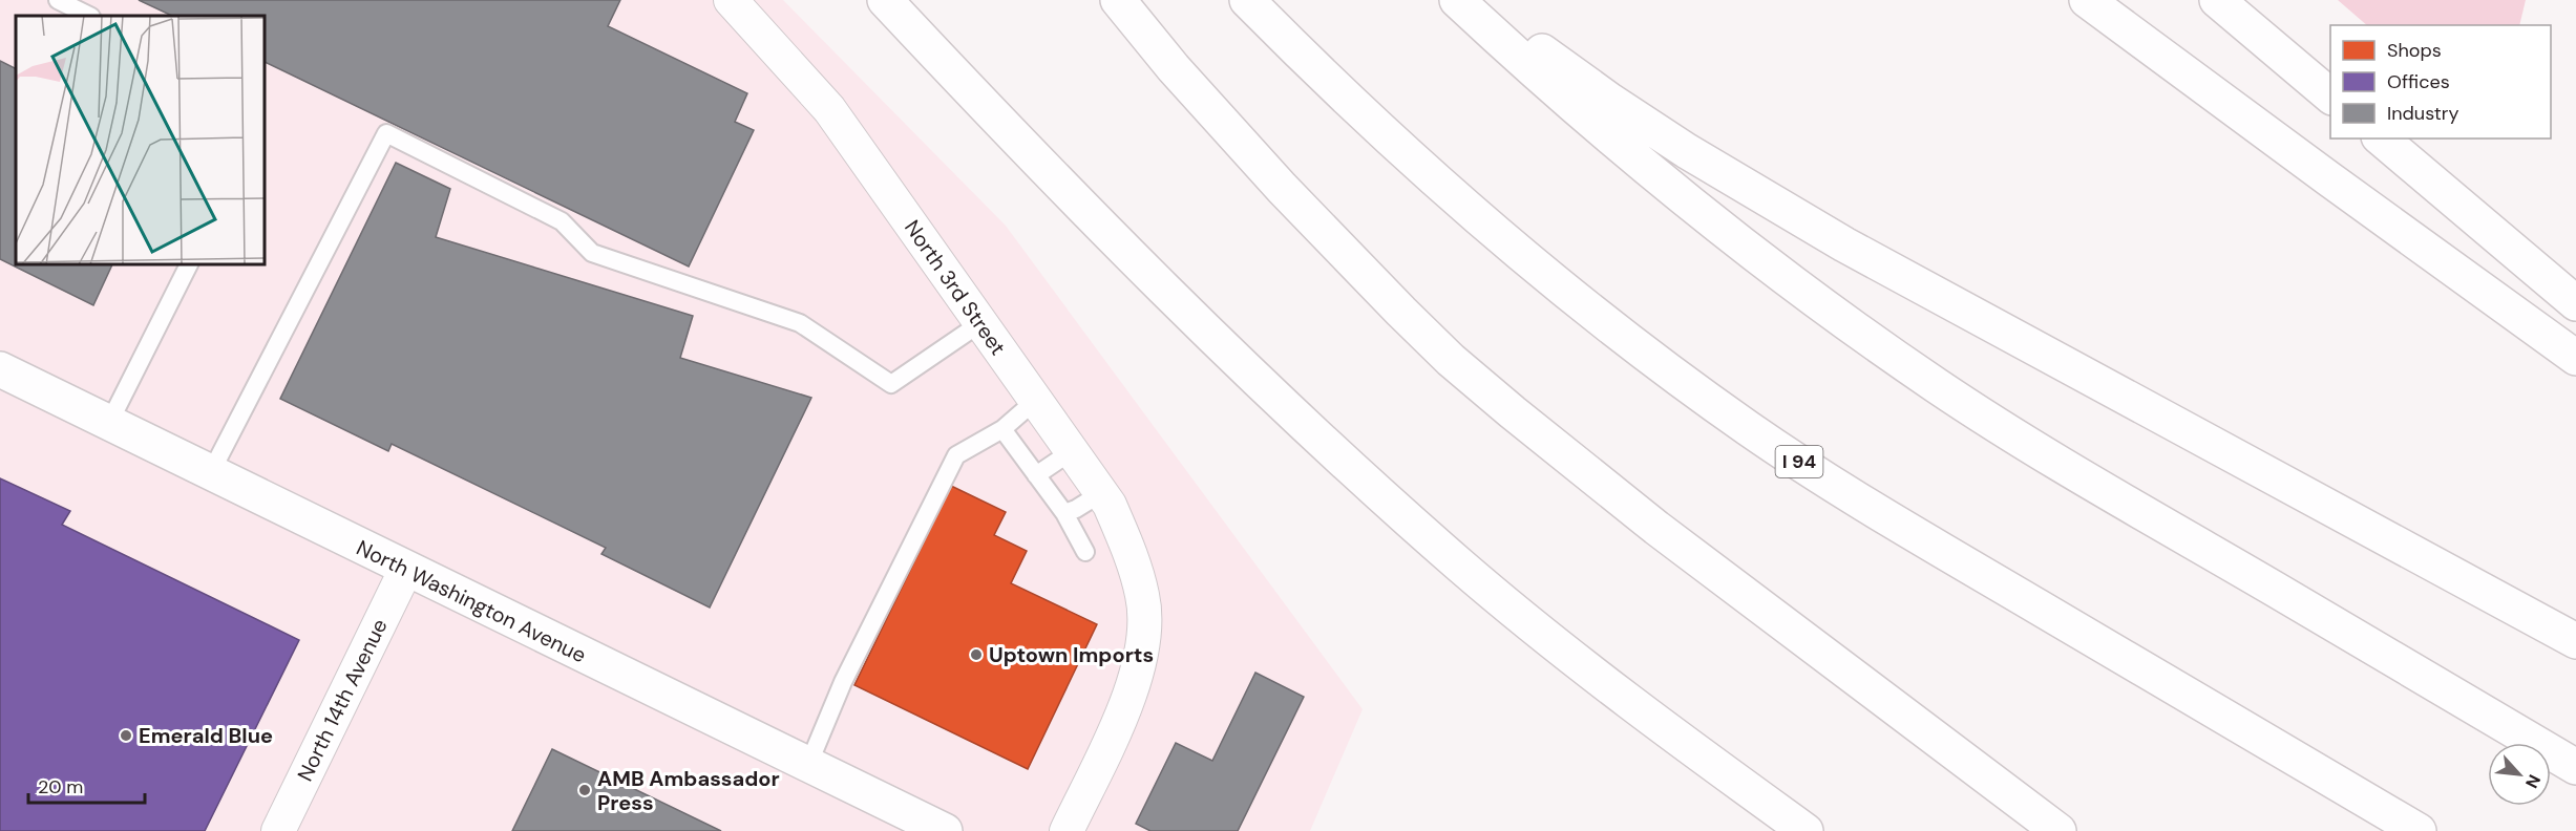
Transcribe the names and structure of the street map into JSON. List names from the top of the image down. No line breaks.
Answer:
{"streets":{"main road":["I 94","North Washington Avenue"],"street":["North 3rd Street","North 14th Avenue"]},"crossings":[["North Washington Avenue","North 14th Avenue"]],"places":["Uptown Imports","Emerald Blue","AMB Ambassador Press"],"legend":["Shops","Offices","Industry"],"scale_bar":"20 m","north":"bottom right"}
